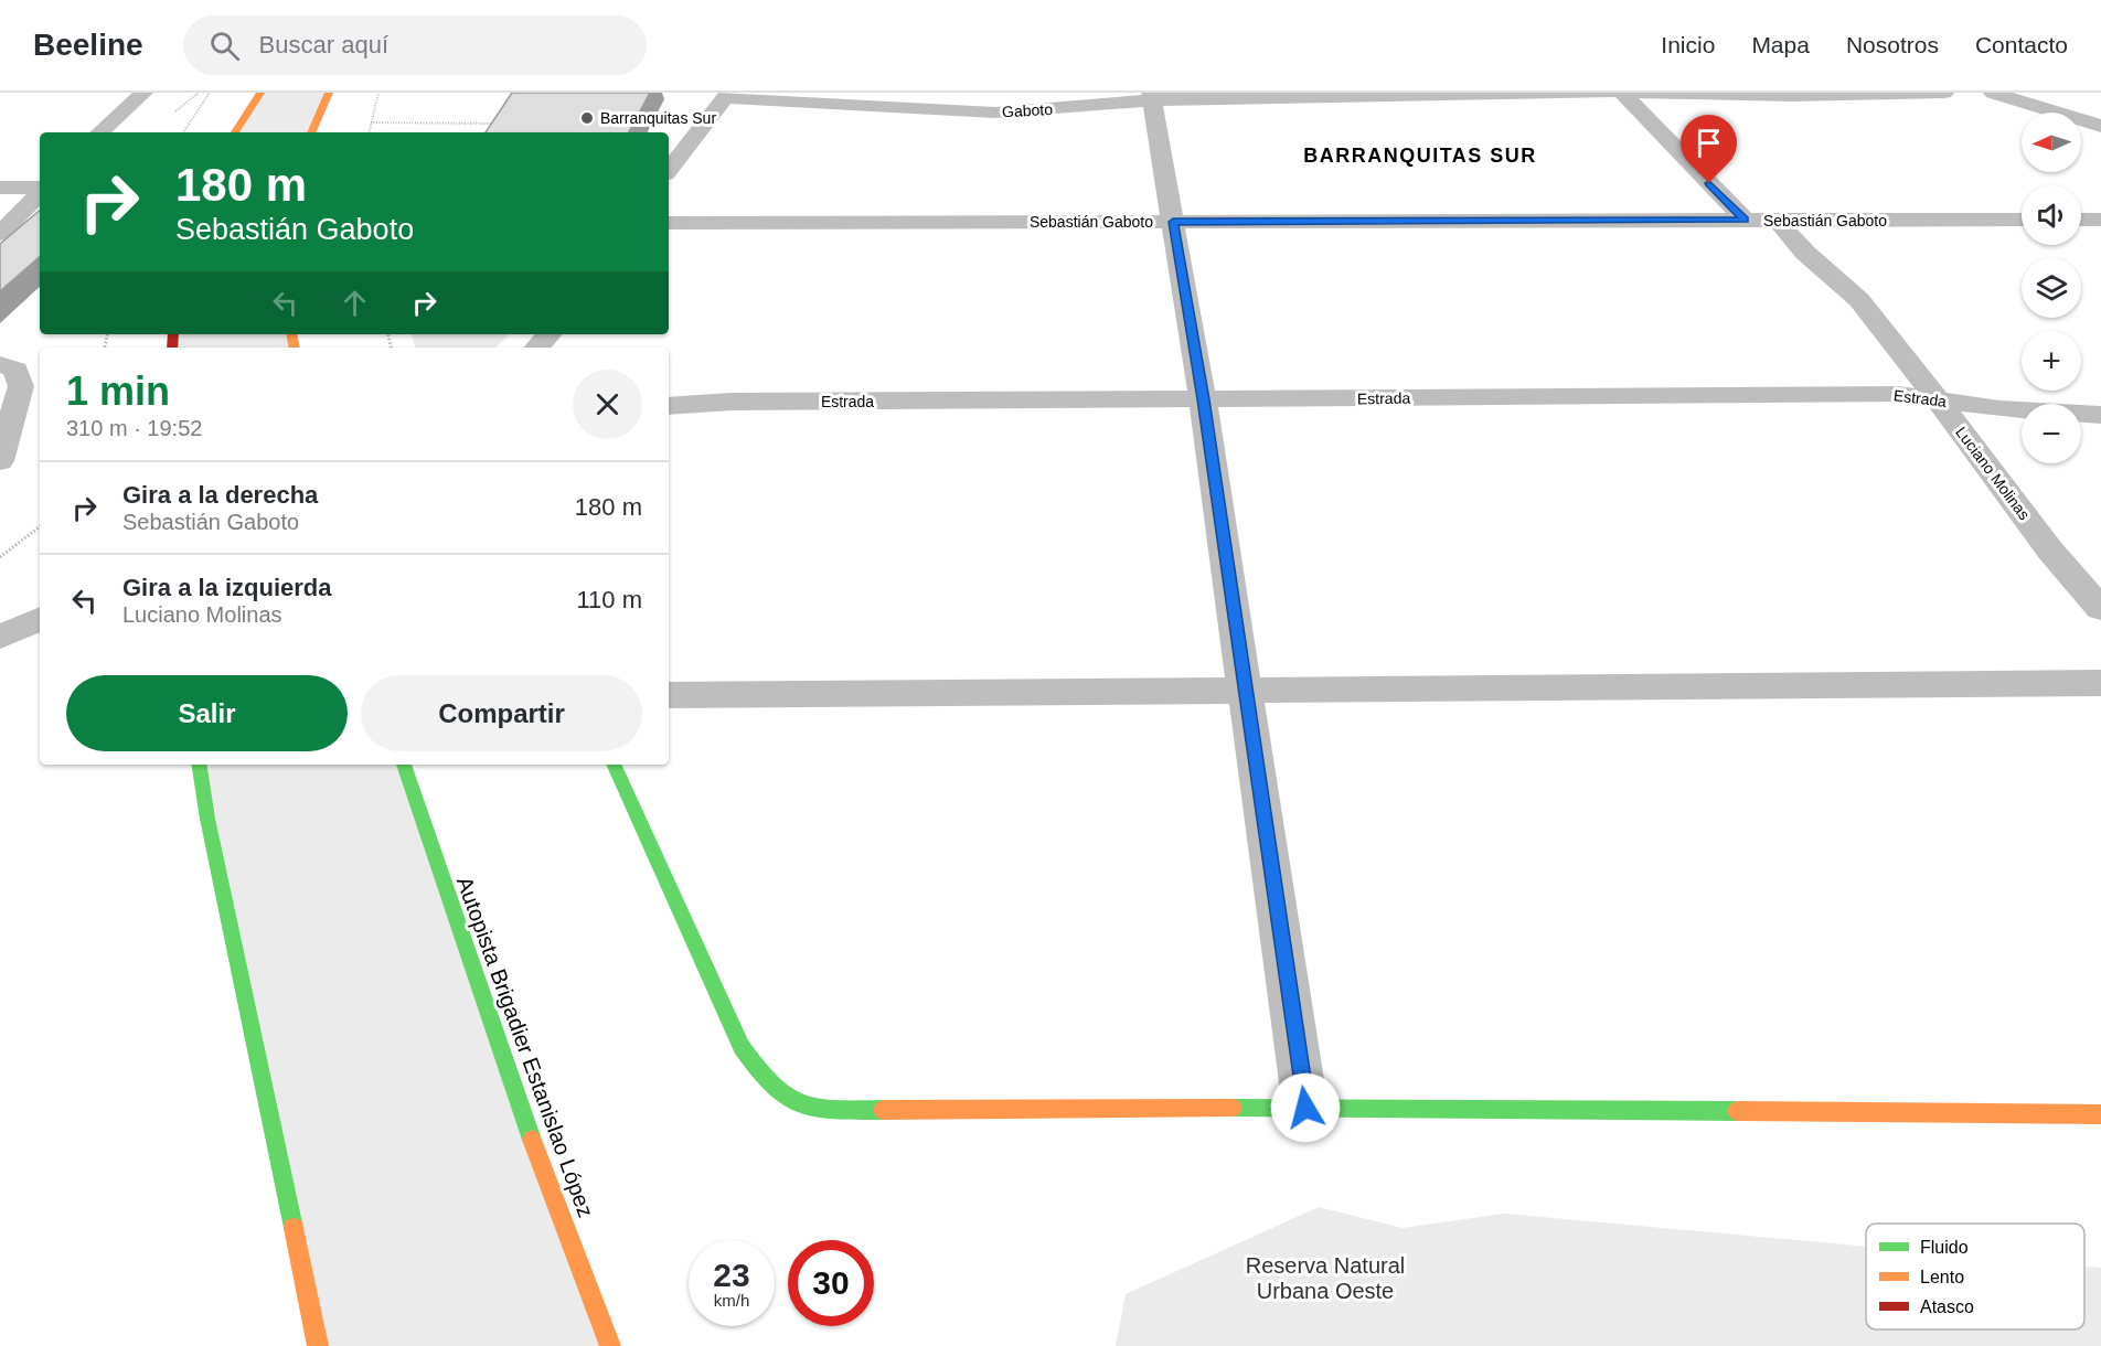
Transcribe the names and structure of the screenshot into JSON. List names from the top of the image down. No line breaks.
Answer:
{"streets":{"main road":["Autopista Brigadier Estanislao López"],"street":["Gaboto","Sebastián Gaboto","Estrada","Luciano Molinas"]},"crossings":[["Sebastián Gaboto","Luciano Molinas"],["Estrada","Luciano Molinas"]],"districts":["BARRANQUITAS SUR"],"parks":["Reserva Natural Urbana Oeste"],"places":["Barranquitas Sur"],"legend":["Fluido","Lento","Atasco"],"north":"left","page":{"header":"Beeline","search":"Buscar aquí","nav":["Inicio","Mapa","Nosotros","Contacto"],"map_buttons":["+","−"],"turn":["180 m","Sebastián Gaboto"],"heading":["1 min","310 m · 19:52"],"list":[{"name":"Gira a la derecha","note":"Sebastián Gaboto","value":"180 m"},{"name":"Gira a la izquierda","note":"Luciano Molinas","value":"110 m"}],"buttons":["Salir","Compartir"],"speed":"23 km/h","limit":"30"}}
